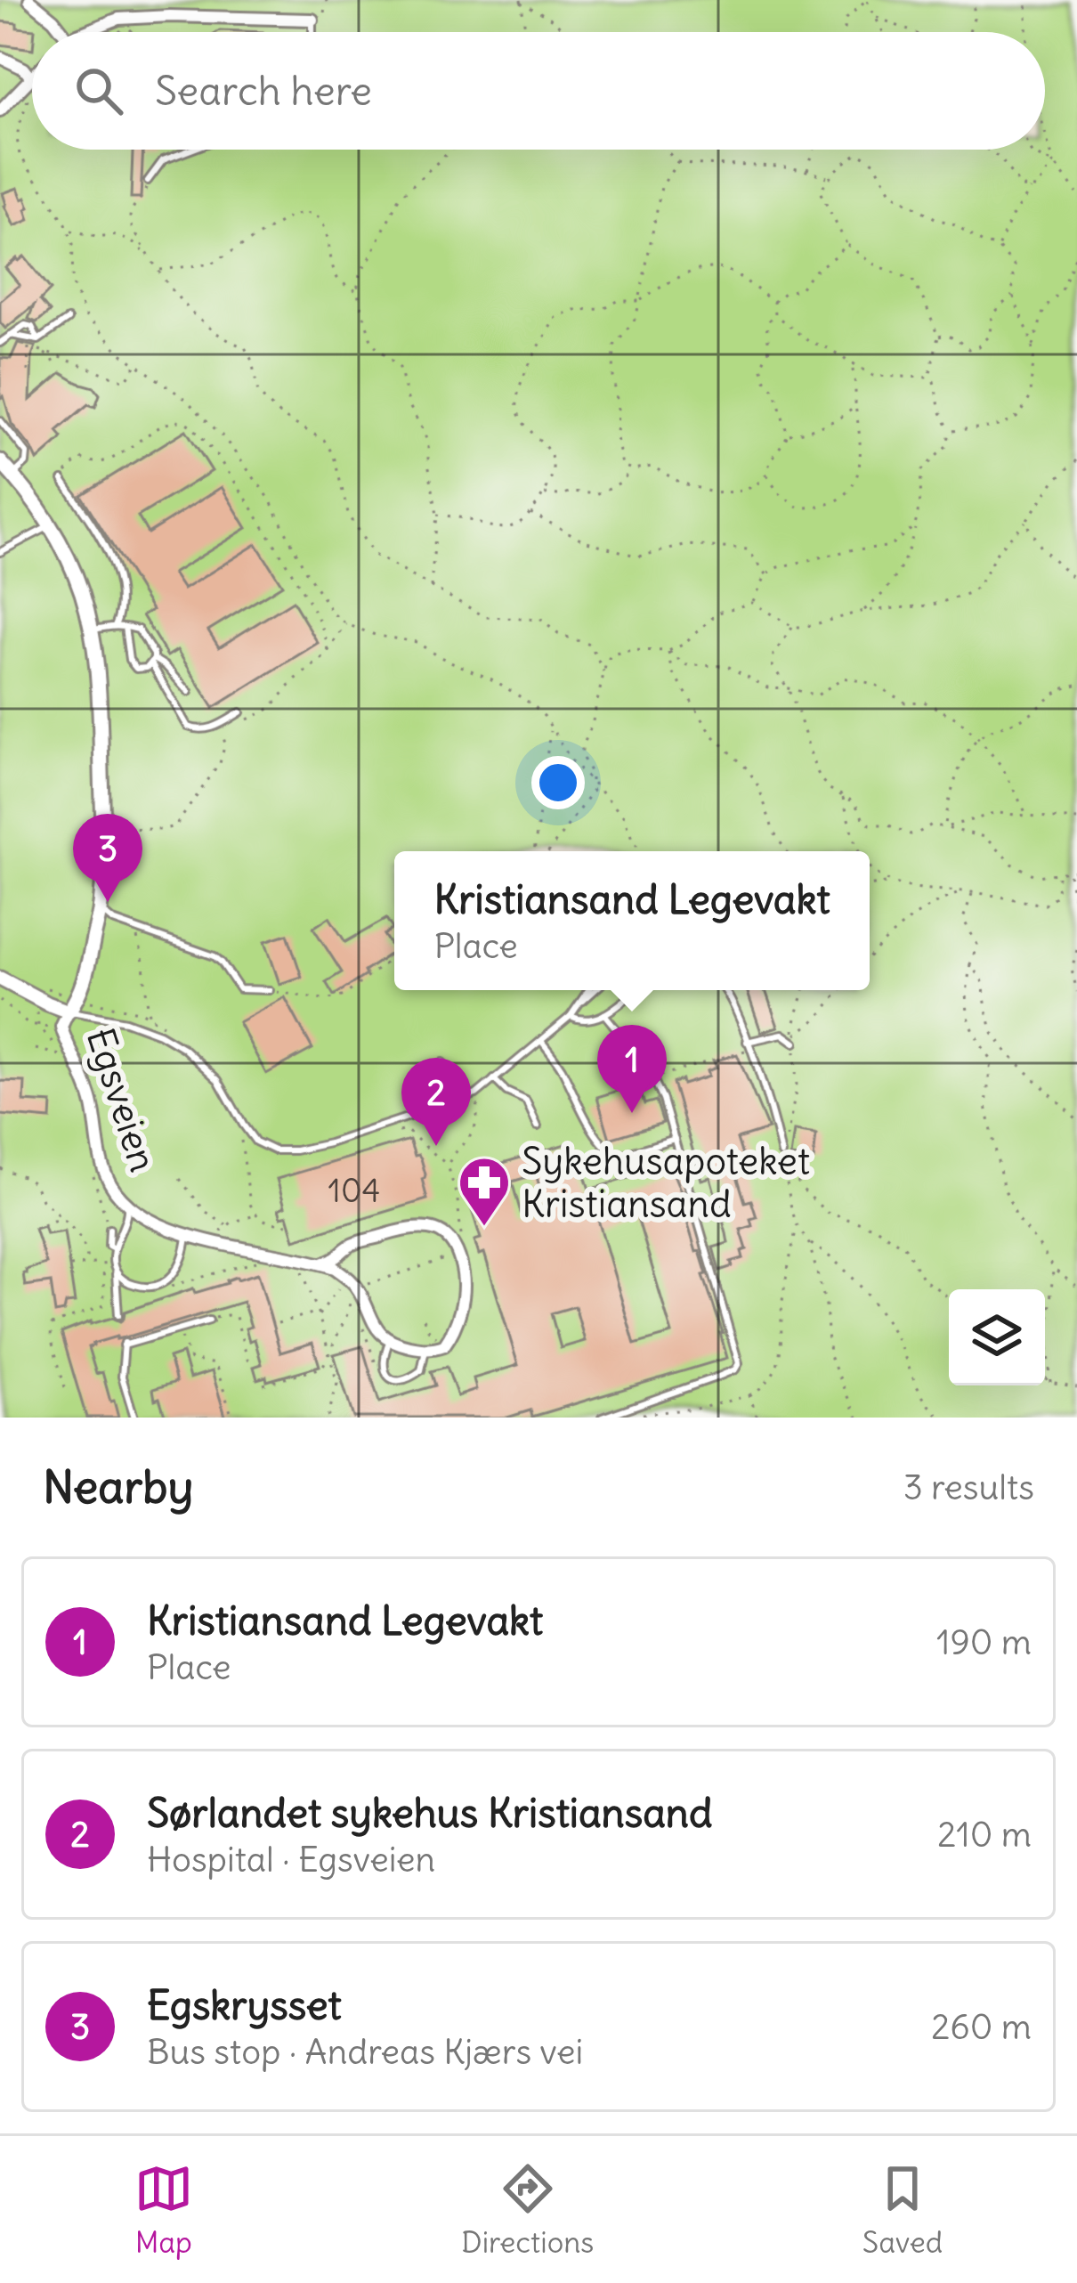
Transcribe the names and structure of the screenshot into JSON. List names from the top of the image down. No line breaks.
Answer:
{"streets":{"street":["Egsveien"]},"places":{"pharmacy":["Sykehusapoteket Kristiansand"]},"house_numbers":["104"],"page":{"search":"Search here","pins":["3","1","2"],"popup":["Kristiansand Legevakt","Place"],"heading":["Nearby","3 results"],"list":[{"mark":"1","name":"Kristiansand Legevakt","note":"Place","value":"190 m"},{"mark":"2","name":"Sørlandet sykehus Kristiansand","note":"Hospital · Egsveien","value":"210 m"},{"mark":"3","name":"Egskrysset","note":"Bus stop · Andreas Kjærs vei","value":"260 m"}],"nav":["Map","Directions","Saved"]}}
